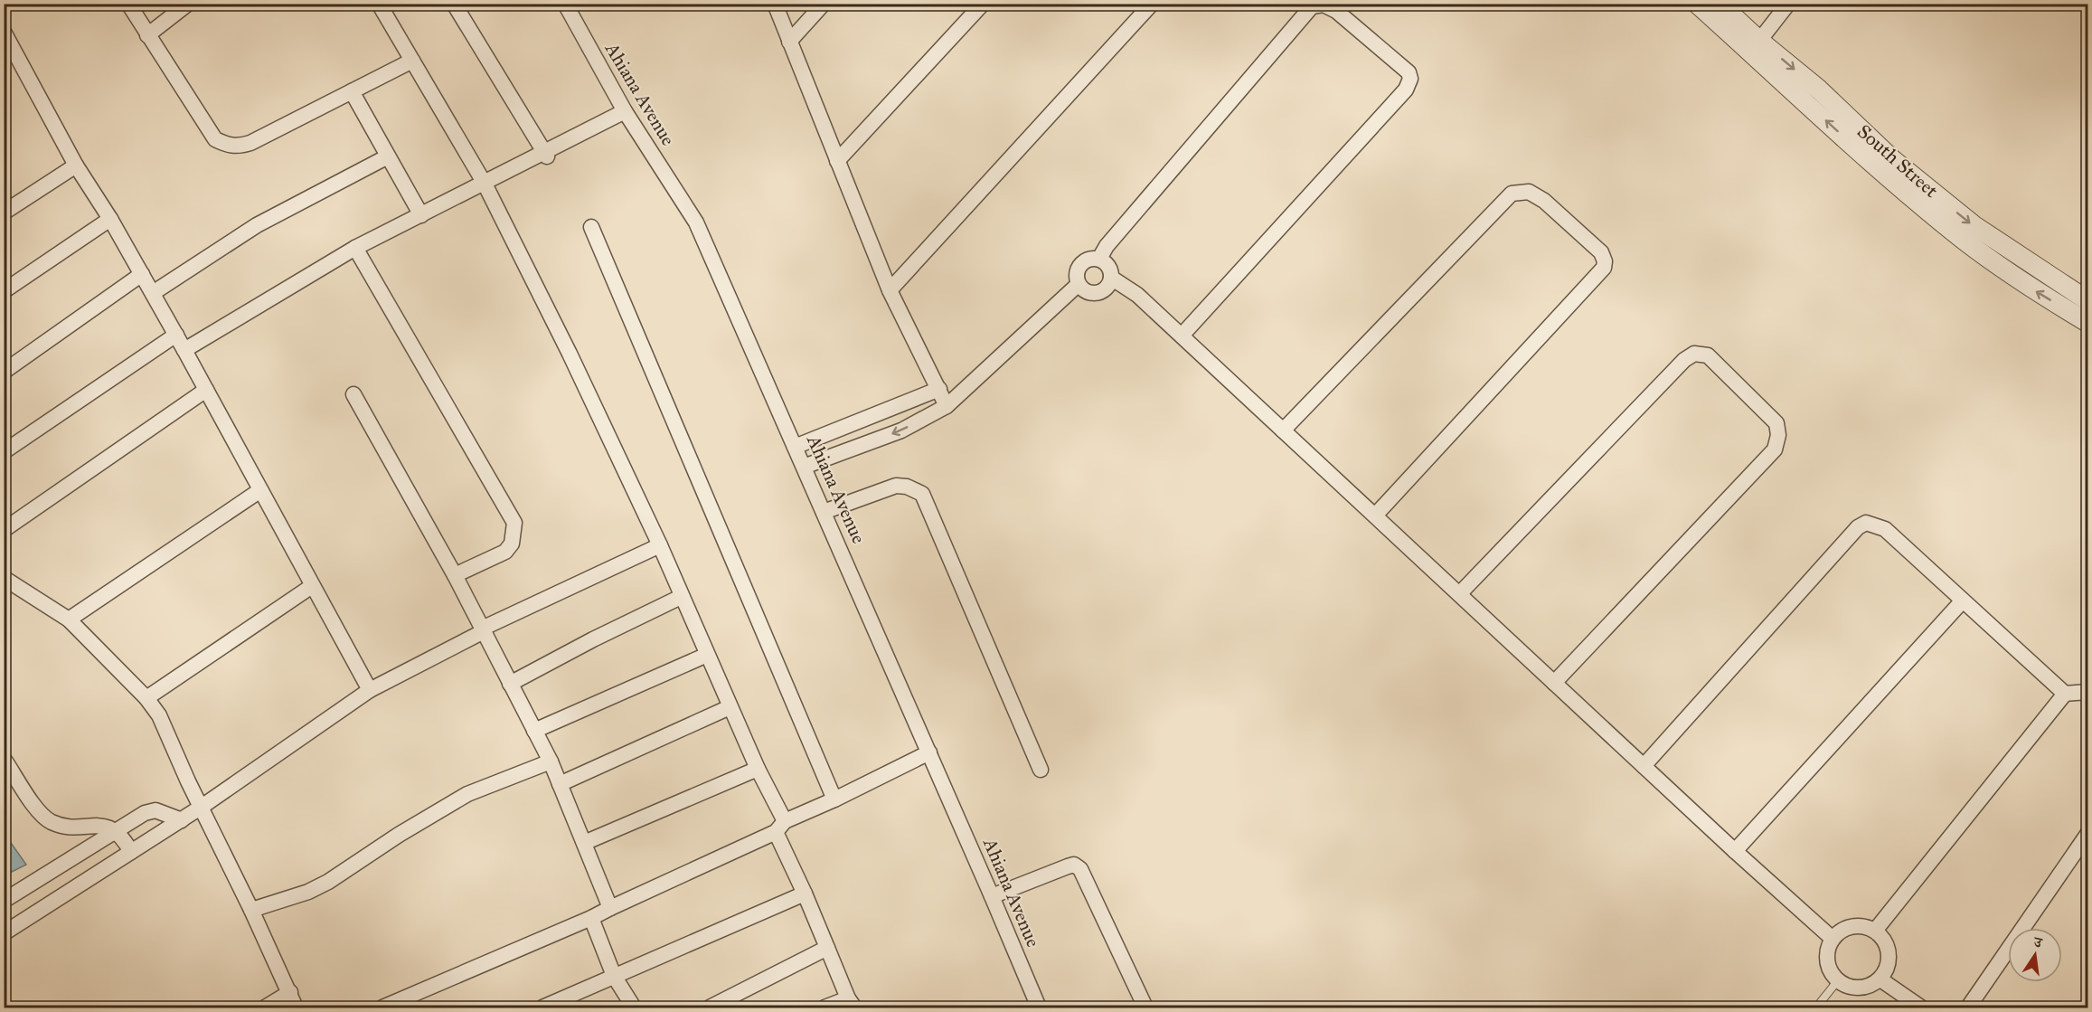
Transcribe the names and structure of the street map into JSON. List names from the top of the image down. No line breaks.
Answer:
{"streets":{"street":["Ahiana Avenue","South Street"]},"north":"top"}
